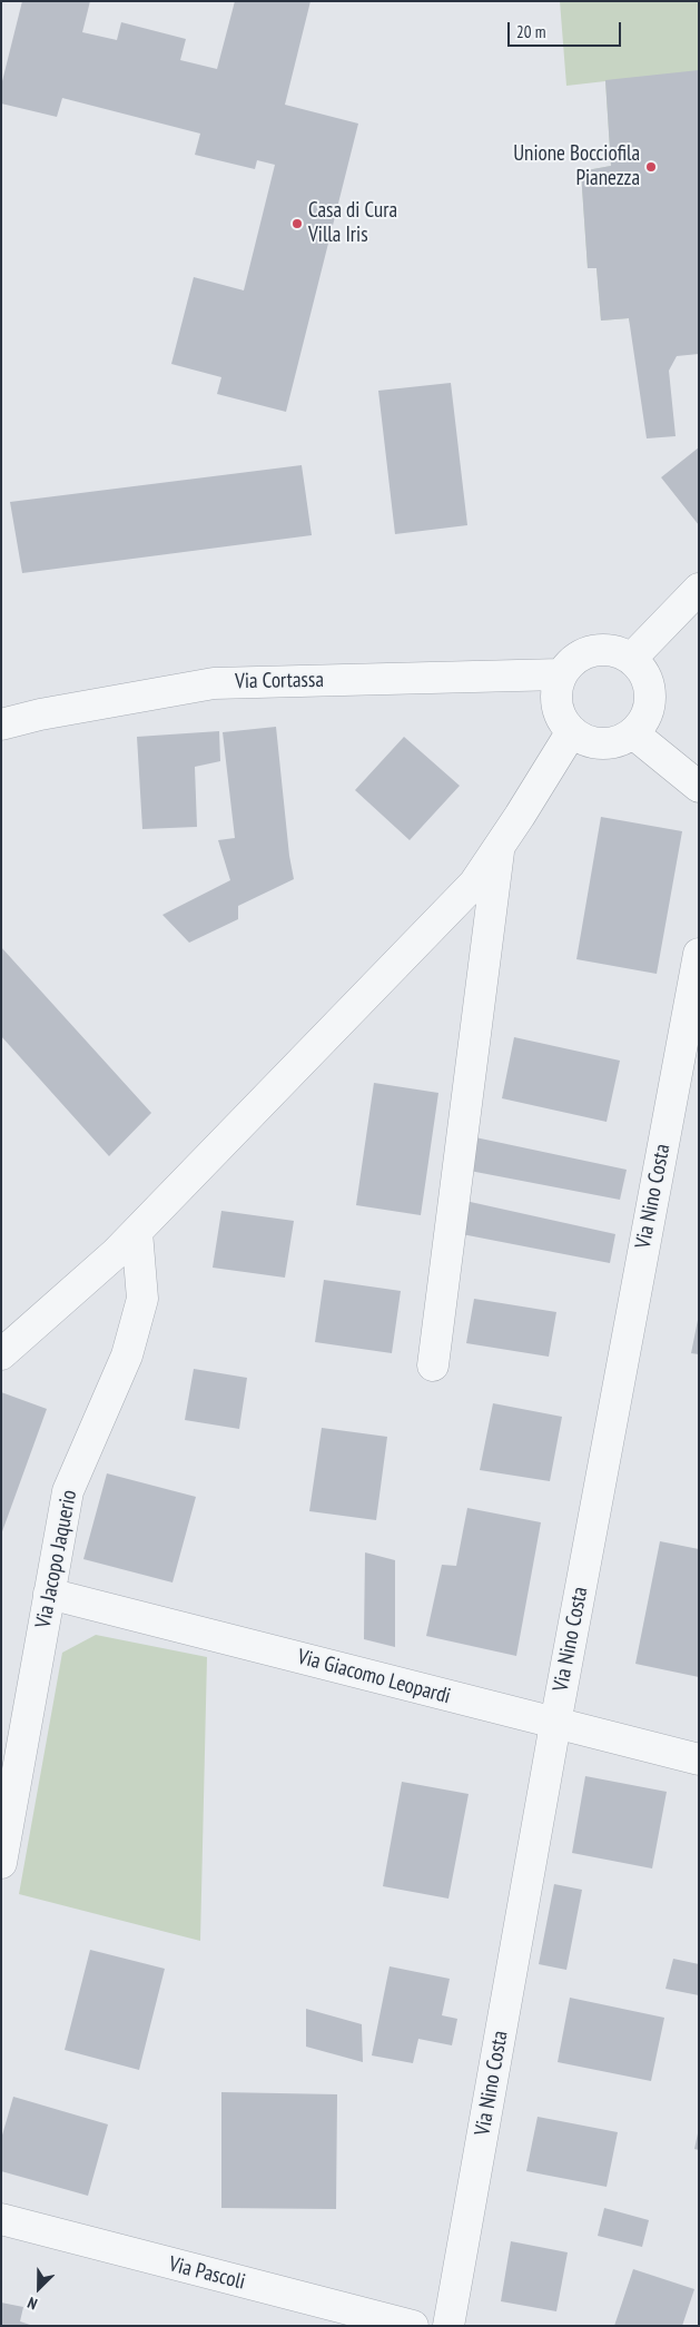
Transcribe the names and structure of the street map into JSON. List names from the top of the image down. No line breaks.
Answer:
{"streets":{"street":["Via Cortassa","Via Nino Costa","Via Jacopo Jaquerio","Via Giacomo Leopardi","Via Pascoli"]},"crossings":[["Via Nino Costa","Via Giacomo Leopardi"],["Via Jacopo Jaquerio","Via Giacomo Leopardi"]],"places":["Unione Bocciofila Pianezza","Casa di Cura Villa Iris"],"scale_bar":"20 m","north":"bottom left"}
